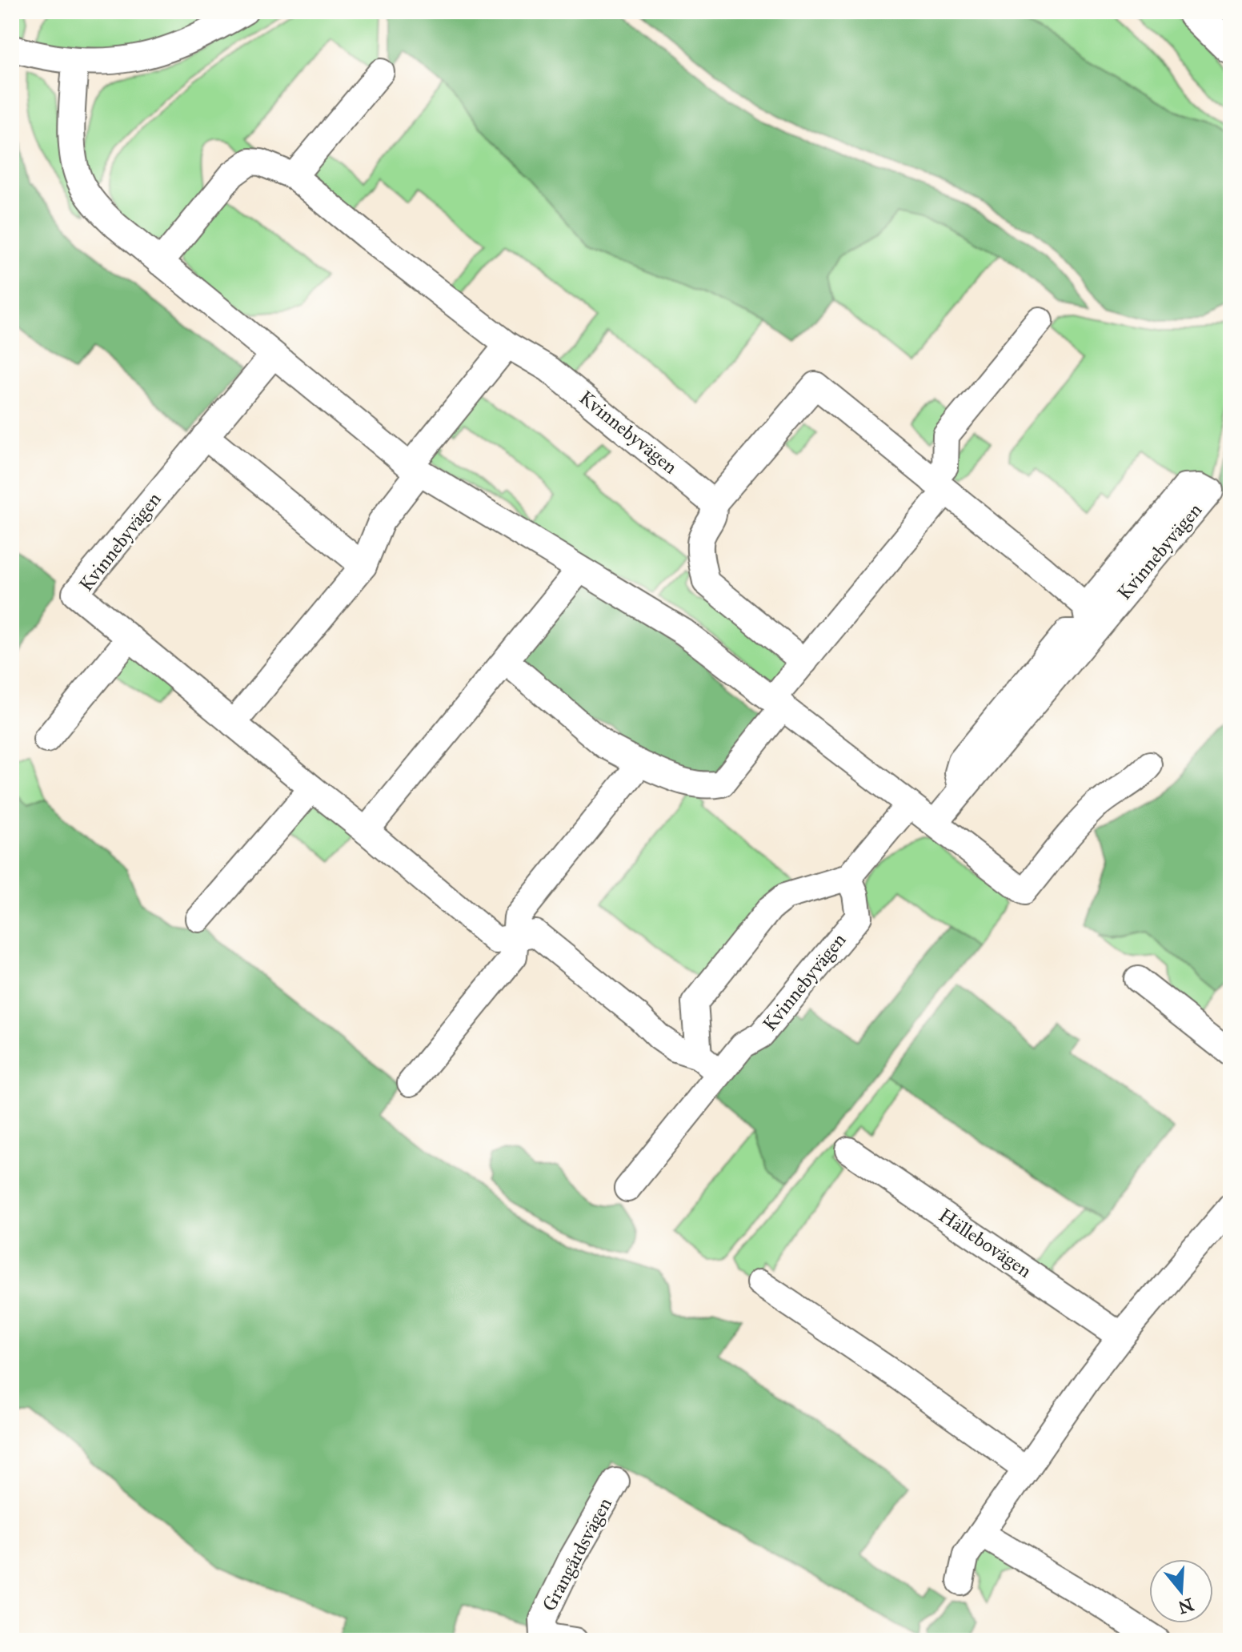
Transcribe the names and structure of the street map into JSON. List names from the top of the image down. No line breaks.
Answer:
{"streets":{"street":["Kvinnebyvägen","Hällebovägen","Grangårdsvägen"]},"north":"bottom"}
